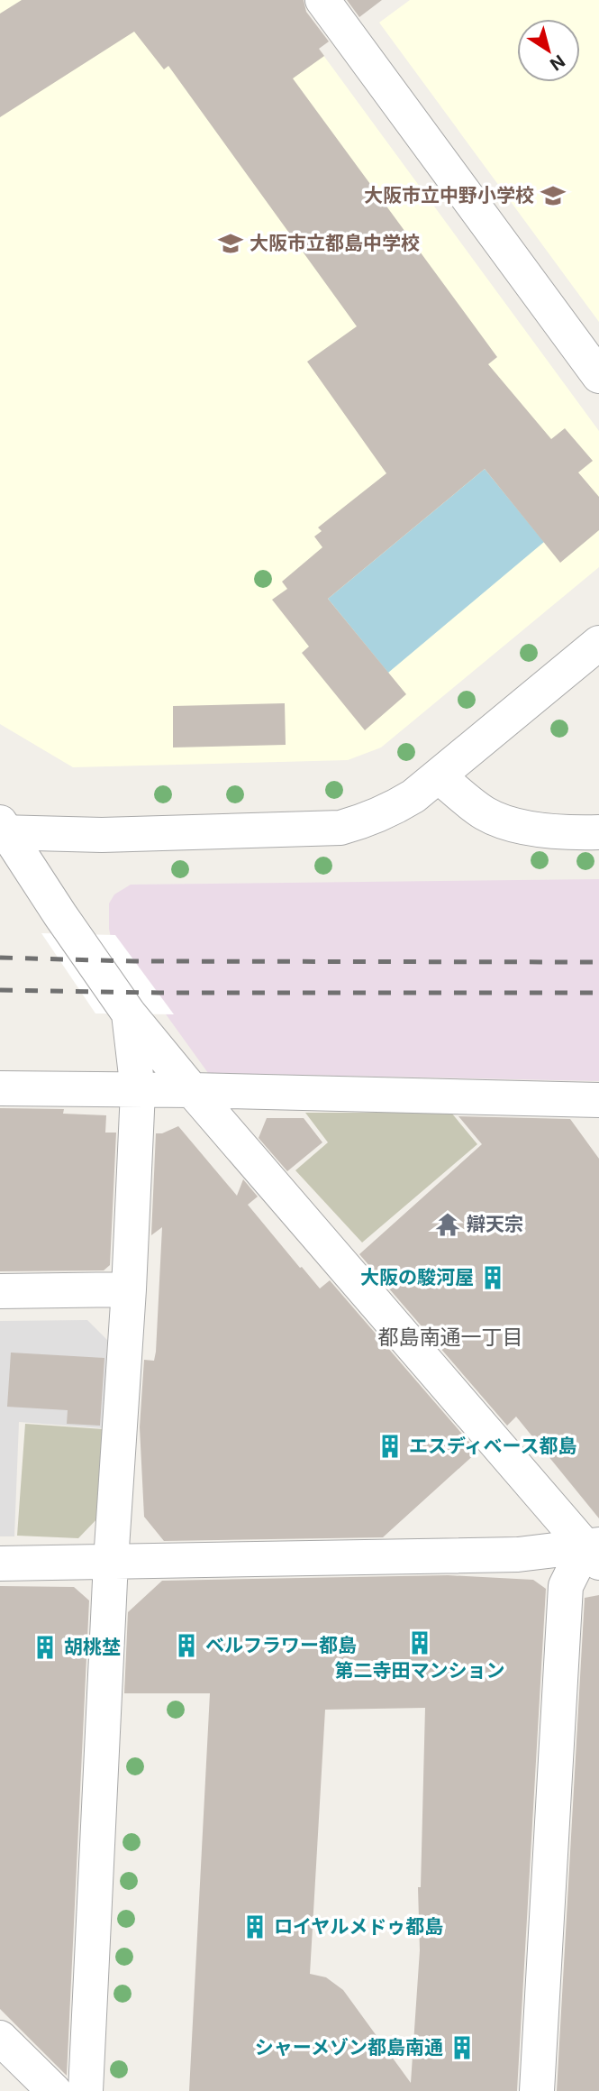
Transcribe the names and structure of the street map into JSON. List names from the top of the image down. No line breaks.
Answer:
{"districts":["都島南通一丁目"],"places":{"school or university":["大阪市立中野小学校","大阪市立都島中学校"],"temple":["辯天宗"],"building":["大阪の駿河屋","エスディベース都島","第二寺田マンション","ベルフラワー都島","胡桃埜","ロイヤルメドゥ都島","シャーメゾン都島南通"]},"north":"bottom right"}
